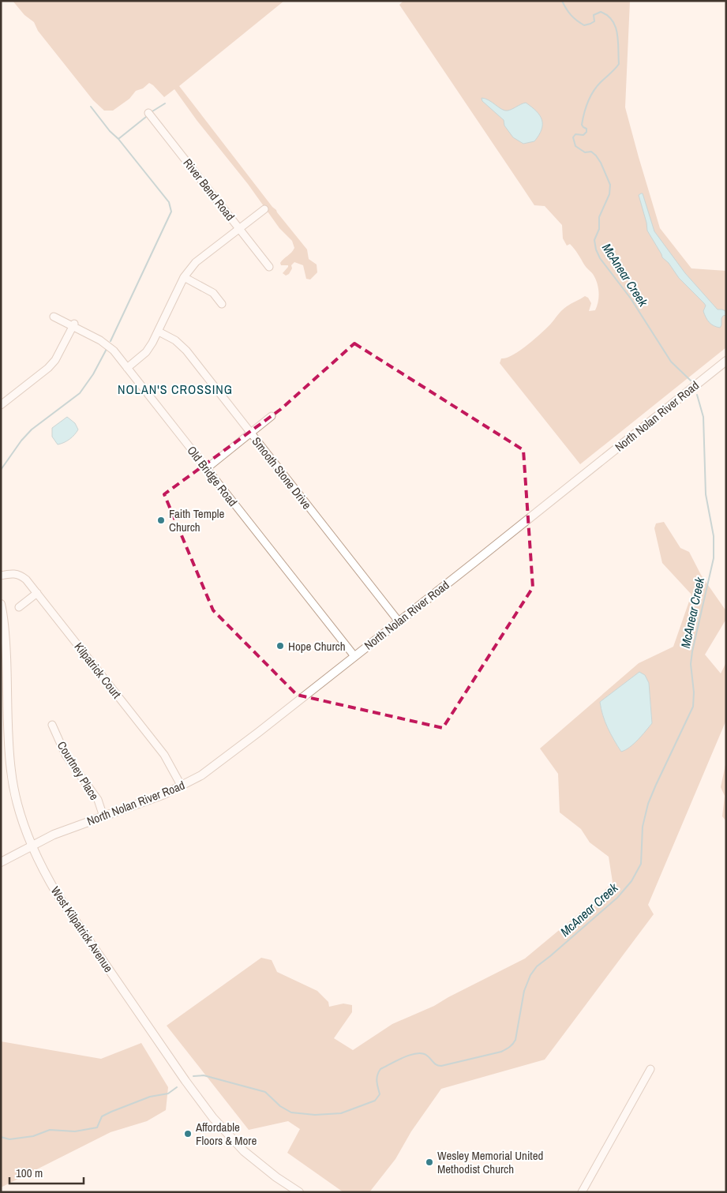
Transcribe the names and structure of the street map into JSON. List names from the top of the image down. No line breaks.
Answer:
{"streets":{"main road":["North Nolan River Road","West Kilpatrick Avenue"],"street":["River Bend Road","Smooth Stone Drive","Old Bridge Road","Kilpatrick Court","Courtney Place"]},"crossings":[["North Nolan River Road","Smooth Stone Drive"],["North Nolan River Road","Old Bridge Road"],["North Nolan River Road","Kilpatrick Court"],["North Nolan River Road","Courtney Place"],["North Nolan River Road","West Kilpatrick Avenue"]],"districts":["NOLAN'S CROSSING"],"water":["McAnear Creek"],"places":["Faith Temple Church","Hope Church","Affordable Floors & More","Wesley Memorial United Methodist Church"],"scale_bar":"100 m"}
